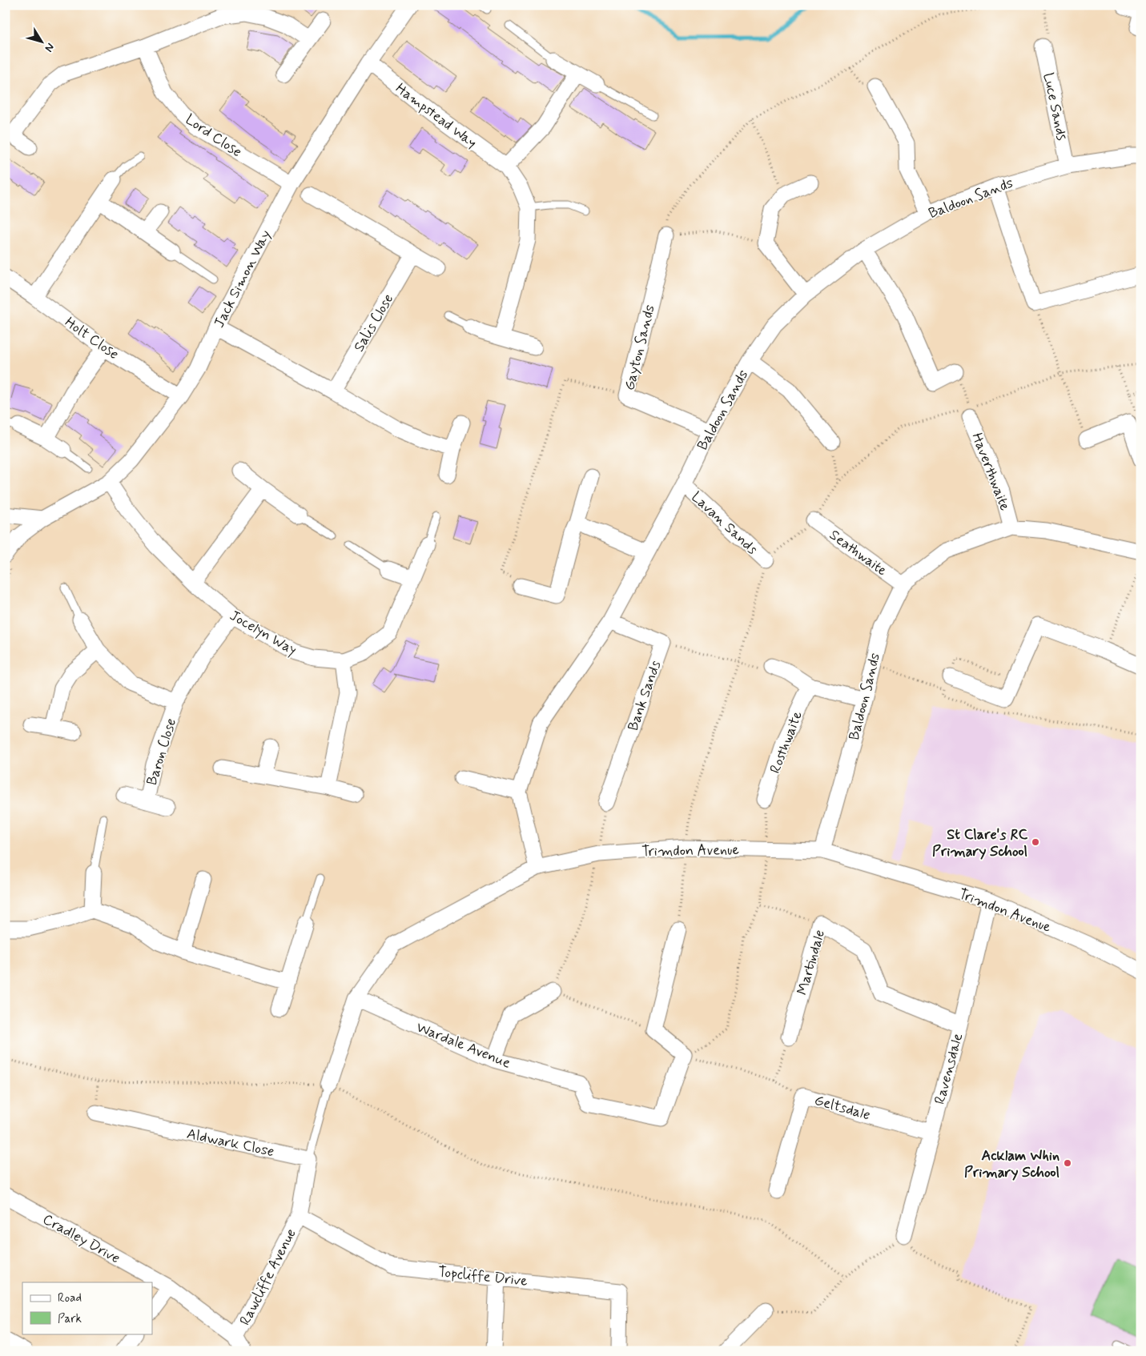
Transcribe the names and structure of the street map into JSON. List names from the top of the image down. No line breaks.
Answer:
{"streets":{"street":["Luce Sands","Hampstead Way","Lord Close","Baldoon Sands","Jack Simon Way","Salis Close","Holt Close","Gayton Sands","Haverthwaite","Lavan Sands","Seathwaite","Jocelyn Way","Bank Sands","Rosthwaite","Baron Close","Trimdon Avenue","Martindale","Wardale Avenue","Ravensdale","Geltsdale","Aldwark Close","Cradley Drive","Topcliffe Drive","Rawcliffe Avenue"]},"crossings":[["Luce Sands","Baldoon Sands"],["Hampstead Way","Jack Simon Way"],["Lord Close","Jack Simon Way"],["Baldoon Sands","Gayton Sands"],["Baldoon Sands","Haverthwaite"],["Baldoon Sands","Lavan Sands"],["Baldoon Sands","Seathwaite"],["Baldoon Sands","Bank Sands"],["Baldoon Sands","Trimdon Avenue"],["Jack Simon Way","Holt Close"],["Jack Simon Way","Jocelyn Way"],["Jocelyn Way","Baron Close"],["Trimdon Avenue","Wardale Avenue"],["Trimdon Avenue","Ravensdale"],["Martindale","Ravensdale"],["Ravensdale","Geltsdale"],["Cradley Drive","Rawcliffe Avenue"],["Topcliffe Drive","Rawcliffe Avenue"]],"places":["St Clare's RC Primary School","Acklam Whin Primary School"],"legend":["Road","Park"],"north":"bottom right"}
